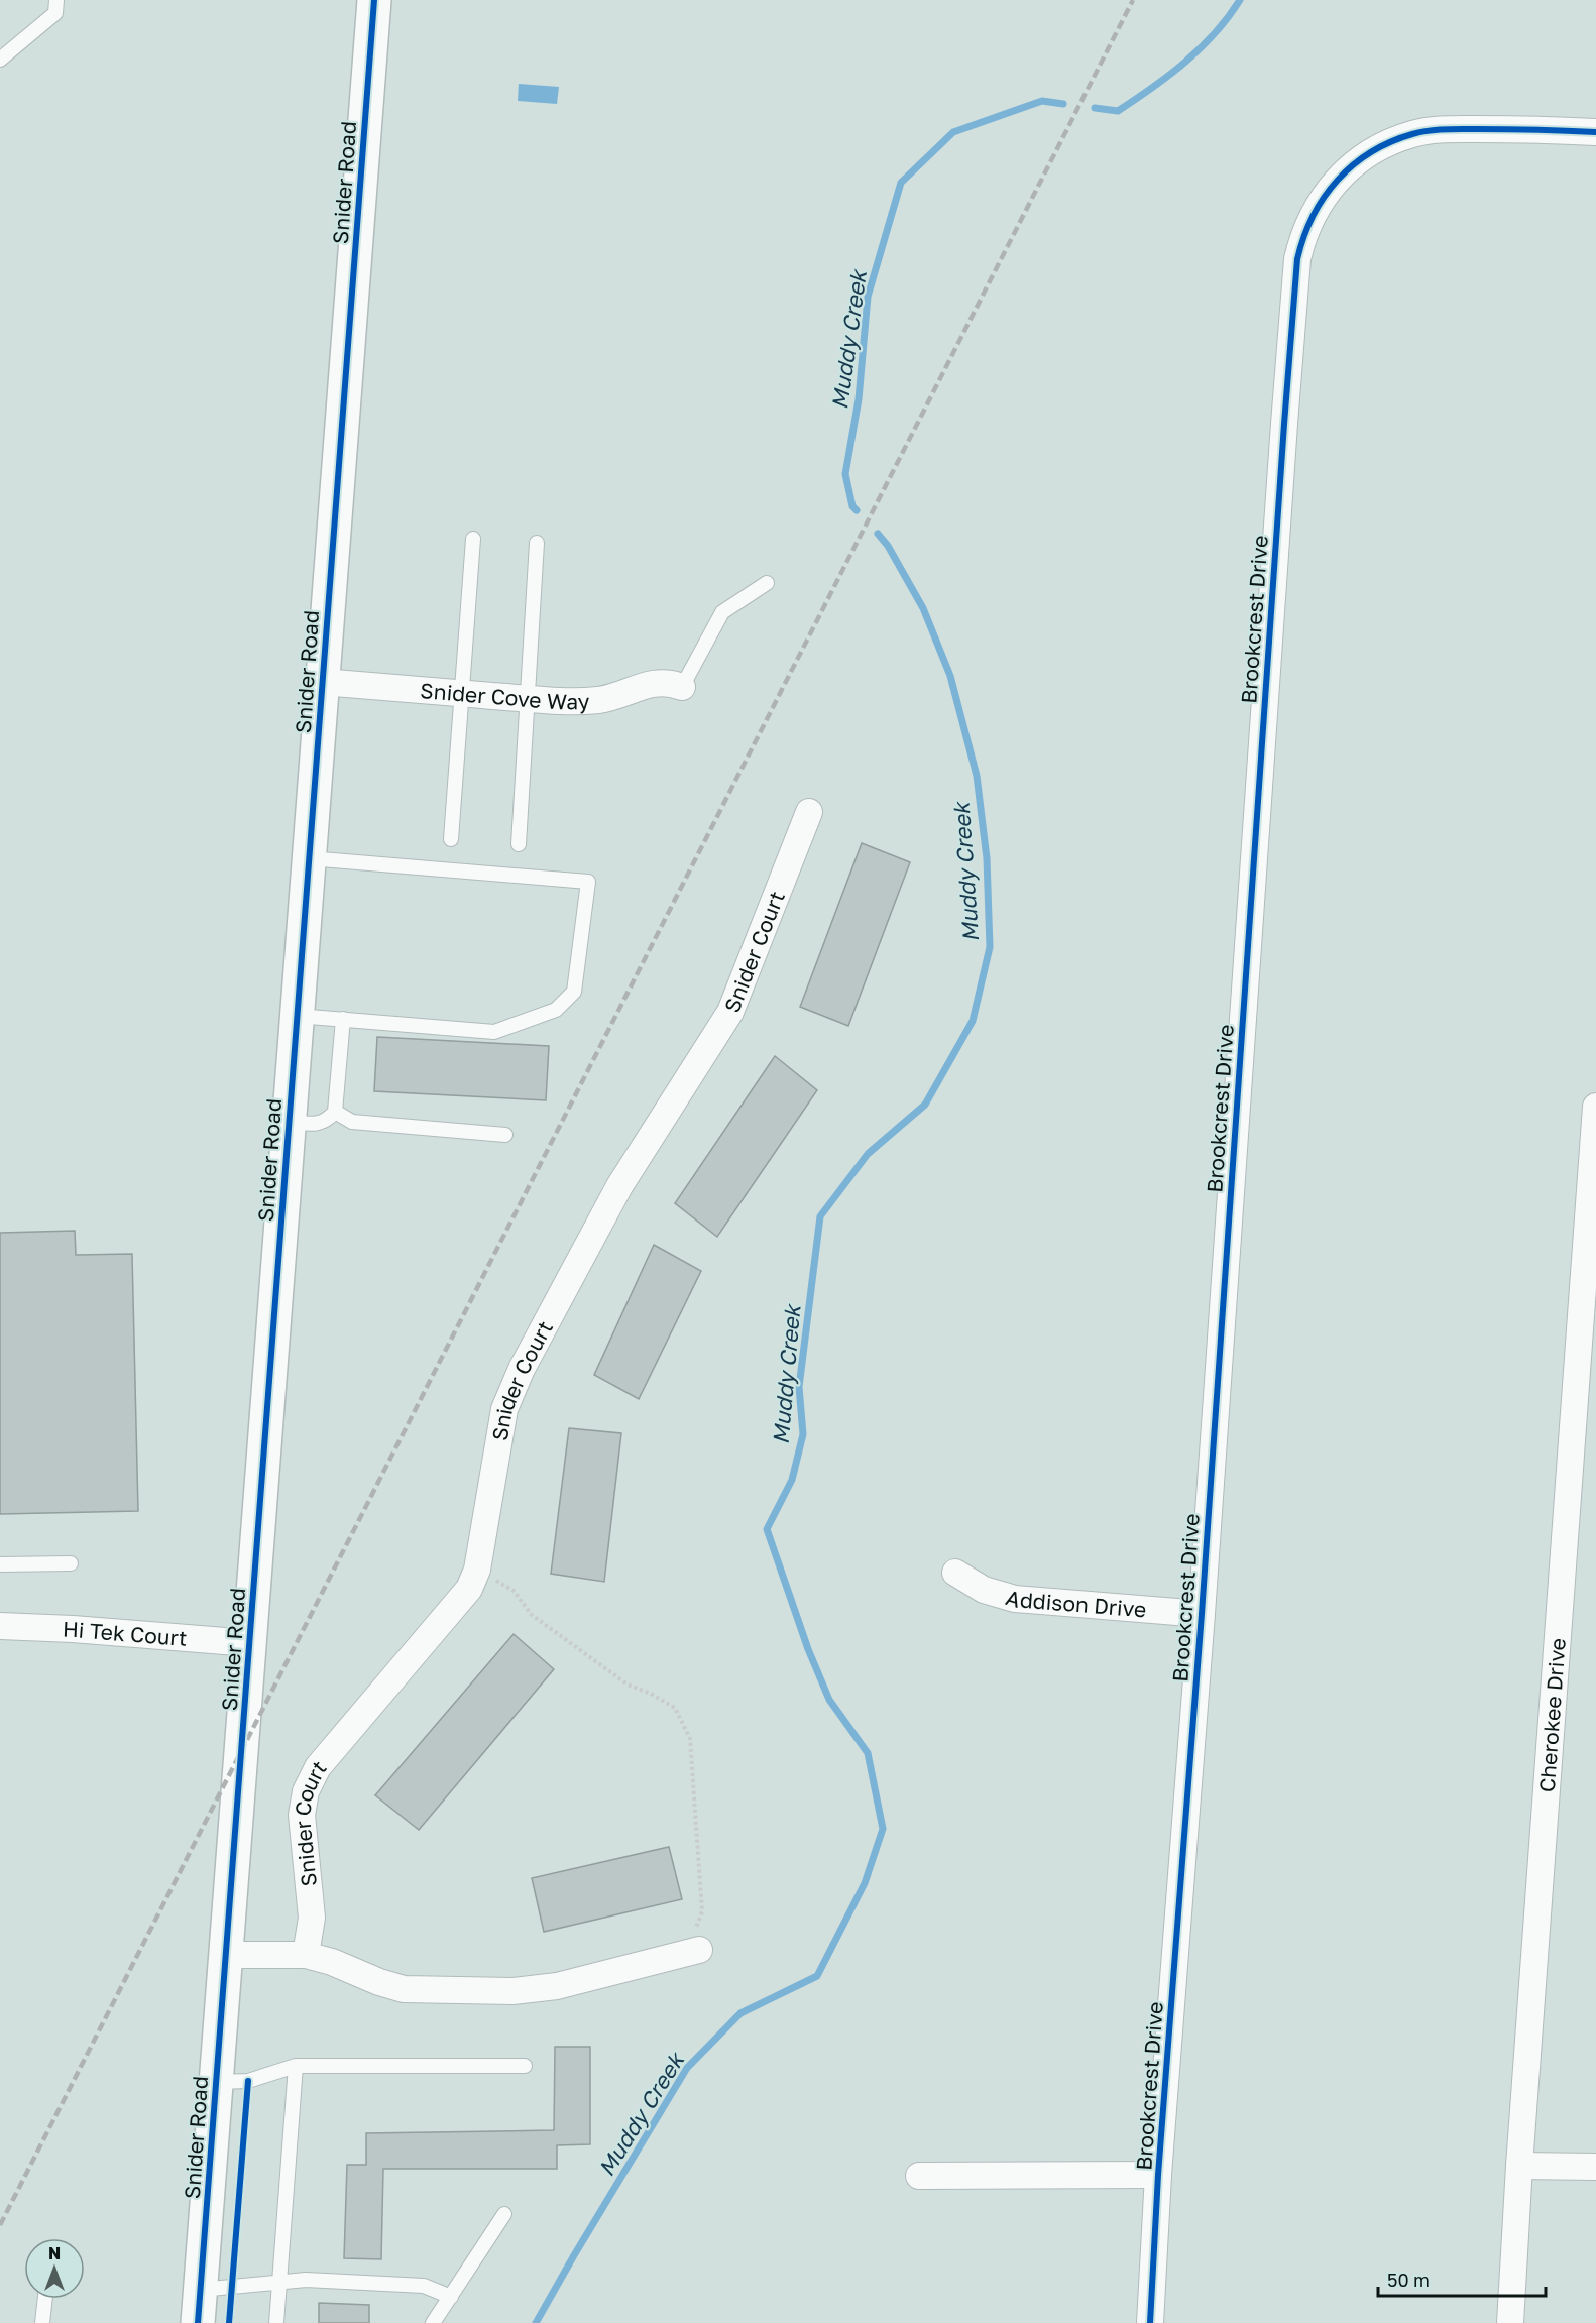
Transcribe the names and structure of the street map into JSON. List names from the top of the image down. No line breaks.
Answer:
{"streets":{"street":["Snider Road","Brookcrest Drive","Snider Cove Way","Snider Court","Addison Drive","Hi Tek Court","Cherokee Drive"]},"crossings":[["Snider Road","Snider Cove Way"],["Snider Road","Hi Tek Court"],["Brookcrest Drive","Addison Drive"]],"water":["Muddy Creek"],"scale_bar":"50 m","north":"top"}
